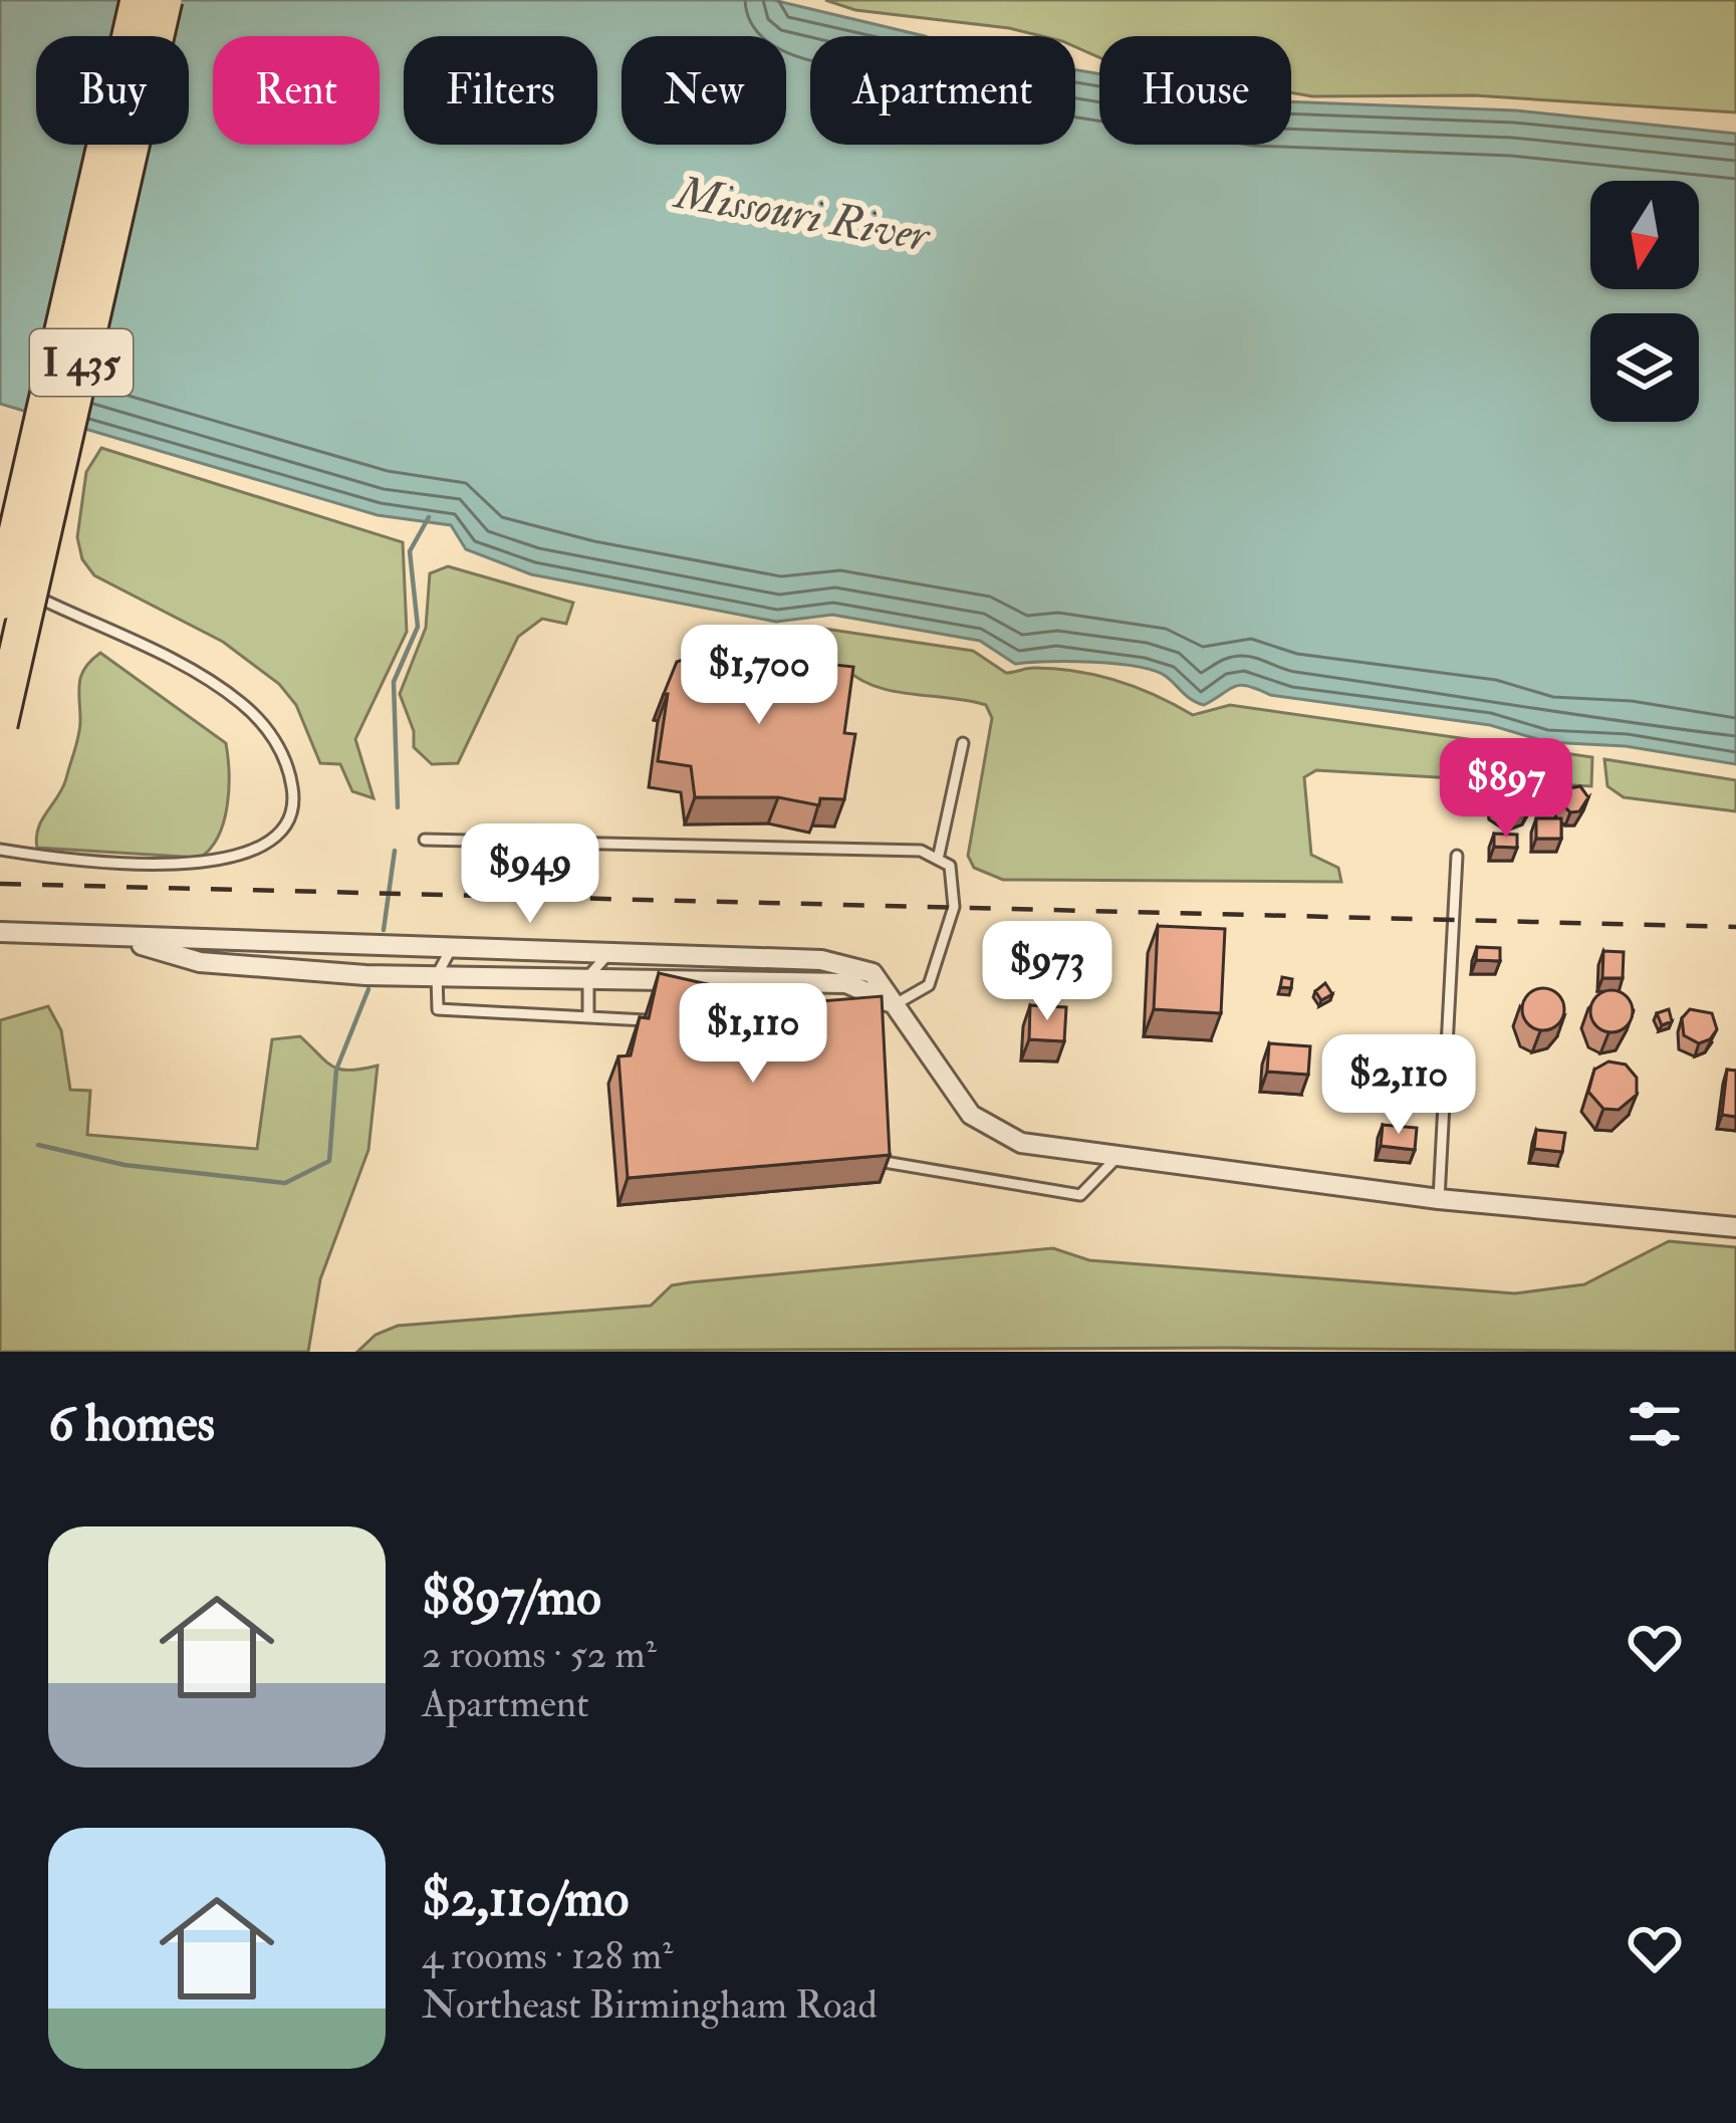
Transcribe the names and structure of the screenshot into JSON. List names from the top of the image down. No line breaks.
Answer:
{"streets":{"highway":["I 435"]},"water":["Missouri River"],"north":"bottom","page":{"chip":["Buy","Rent","Filters","New","Apartment","House"],"price":["$1,700","$897","$949","$973","$1,110","$2,110"],"heading":"6 homes","list":[{"name":"$897/mo","note":"2 rooms · 52 m² · Apartment"},{"name":"$2,110/mo","note":"4 rooms · 128 m² · Northeast Birmingham Road"}]}}
